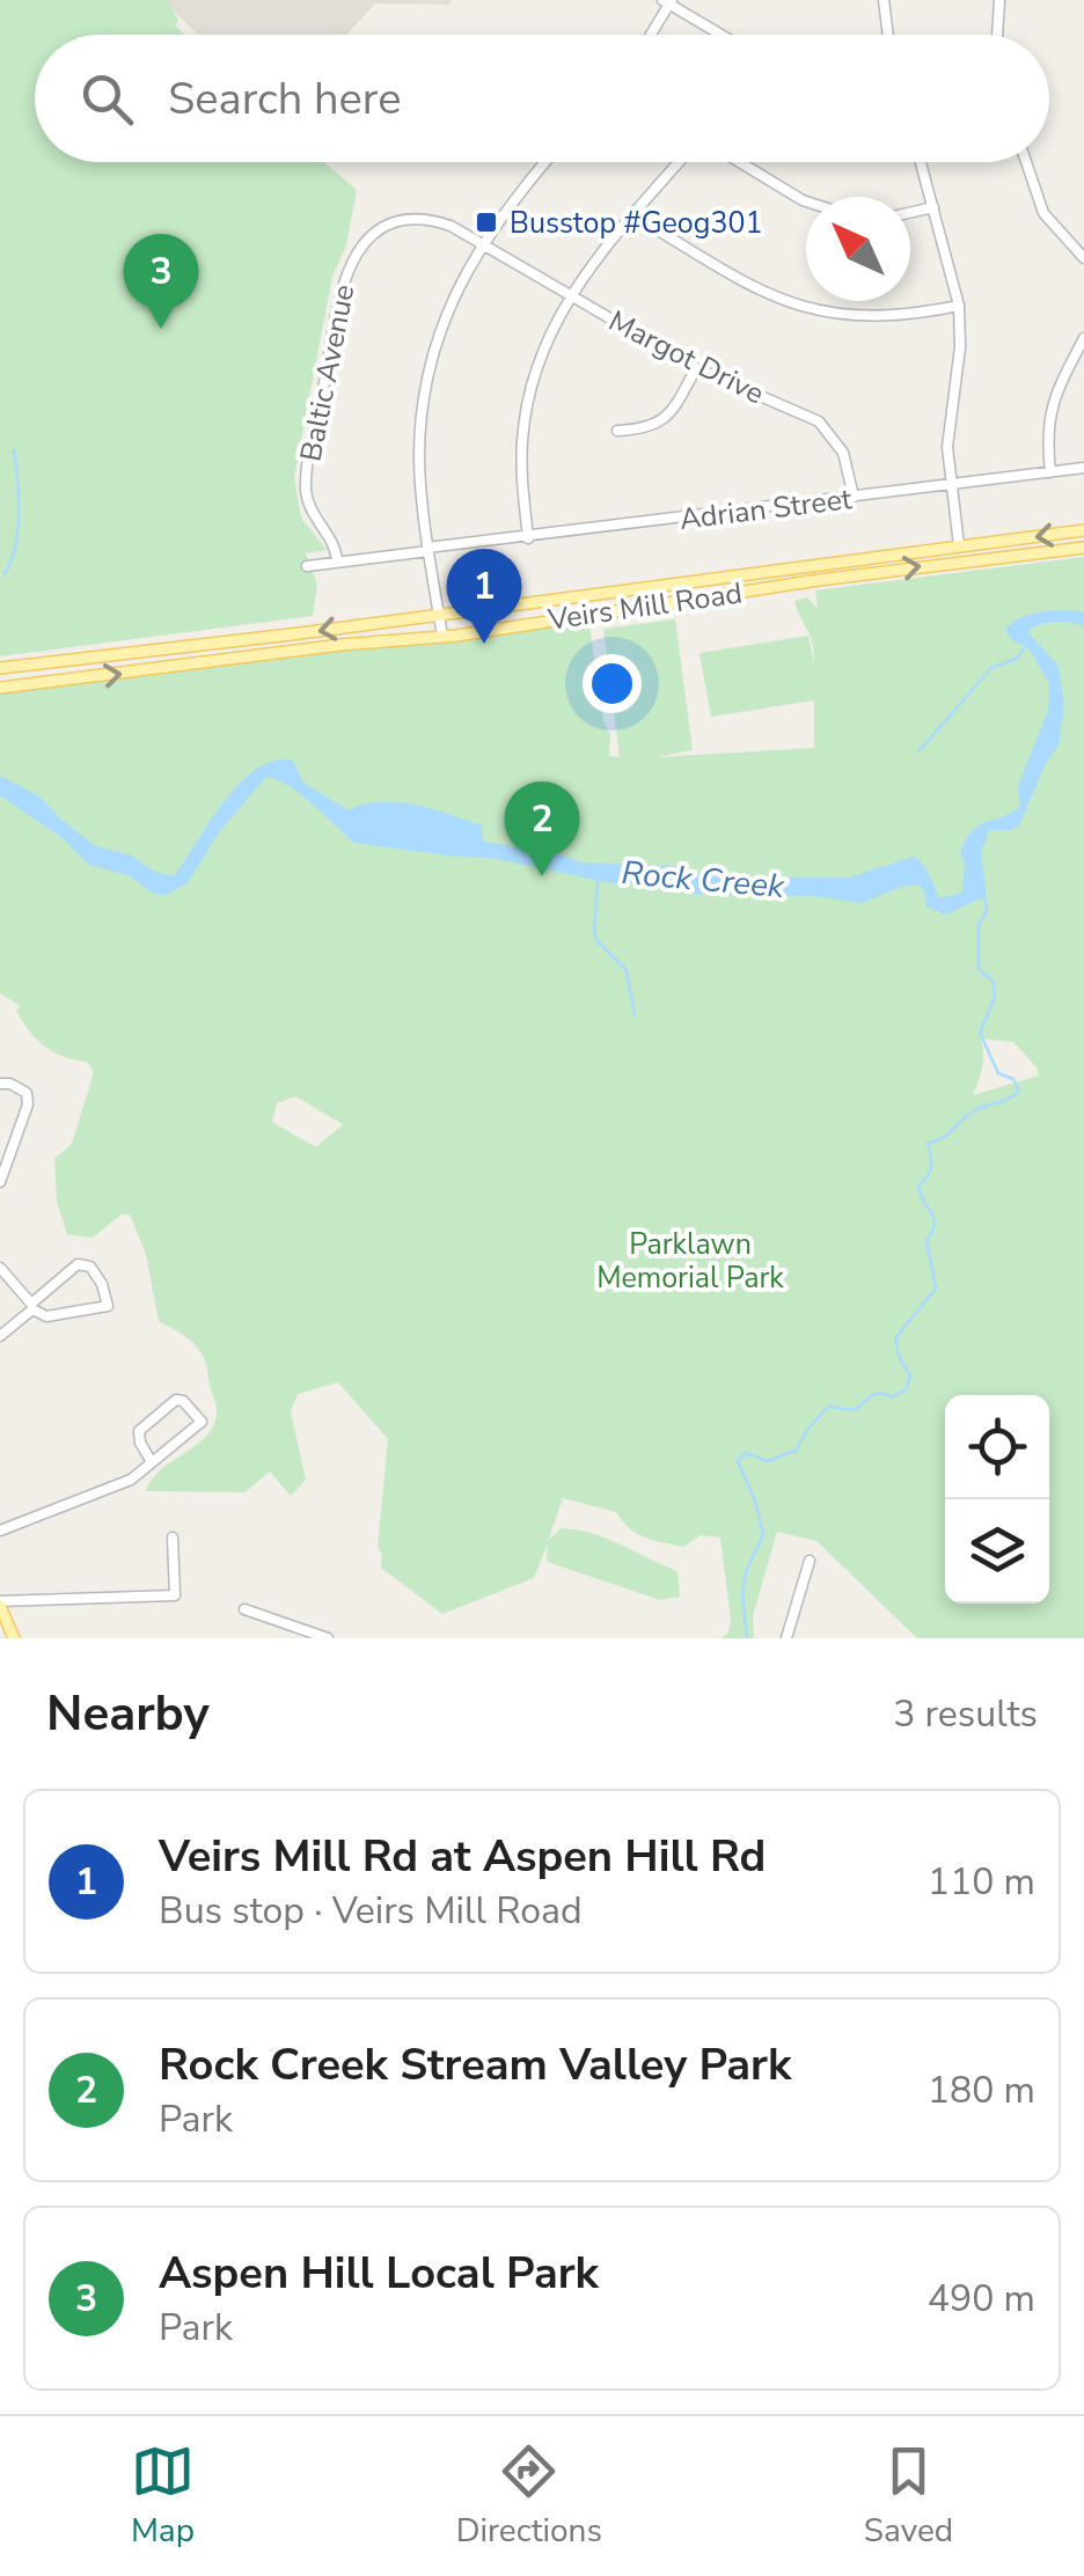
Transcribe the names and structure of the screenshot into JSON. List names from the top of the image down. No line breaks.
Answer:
{"streets":{"main road":["Veirs Mill Road"],"street":["Margot Drive","Baltic Avenue","Adrian Street"]},"crossings":[["Margot Drive","Baltic Avenue"],["Margot Drive","Adrian Street"],["Baltic Avenue","Adrian Street"]],"water":["Rock Creek"],"parks":["Parklawn Memorial Park"],"places":{"transit":["Busstop #Geog301"]},"north":"top left","page":{"search":"Search here","pins":["3","1","2"],"heading":["Nearby","3 results"],"list":[{"mark":"1","name":"Veirs Mill Rd at Aspen Hill Rd","note":"Bus stop · Veirs Mill Road","value":"110 m"},{"mark":"2","name":"Rock Creek Stream Valley Park","note":"Park","value":"180 m"},{"mark":"3","name":"Aspen Hill Local Park","note":"Park","value":"490 m"}],"nav":["Map","Directions","Saved"]}}
